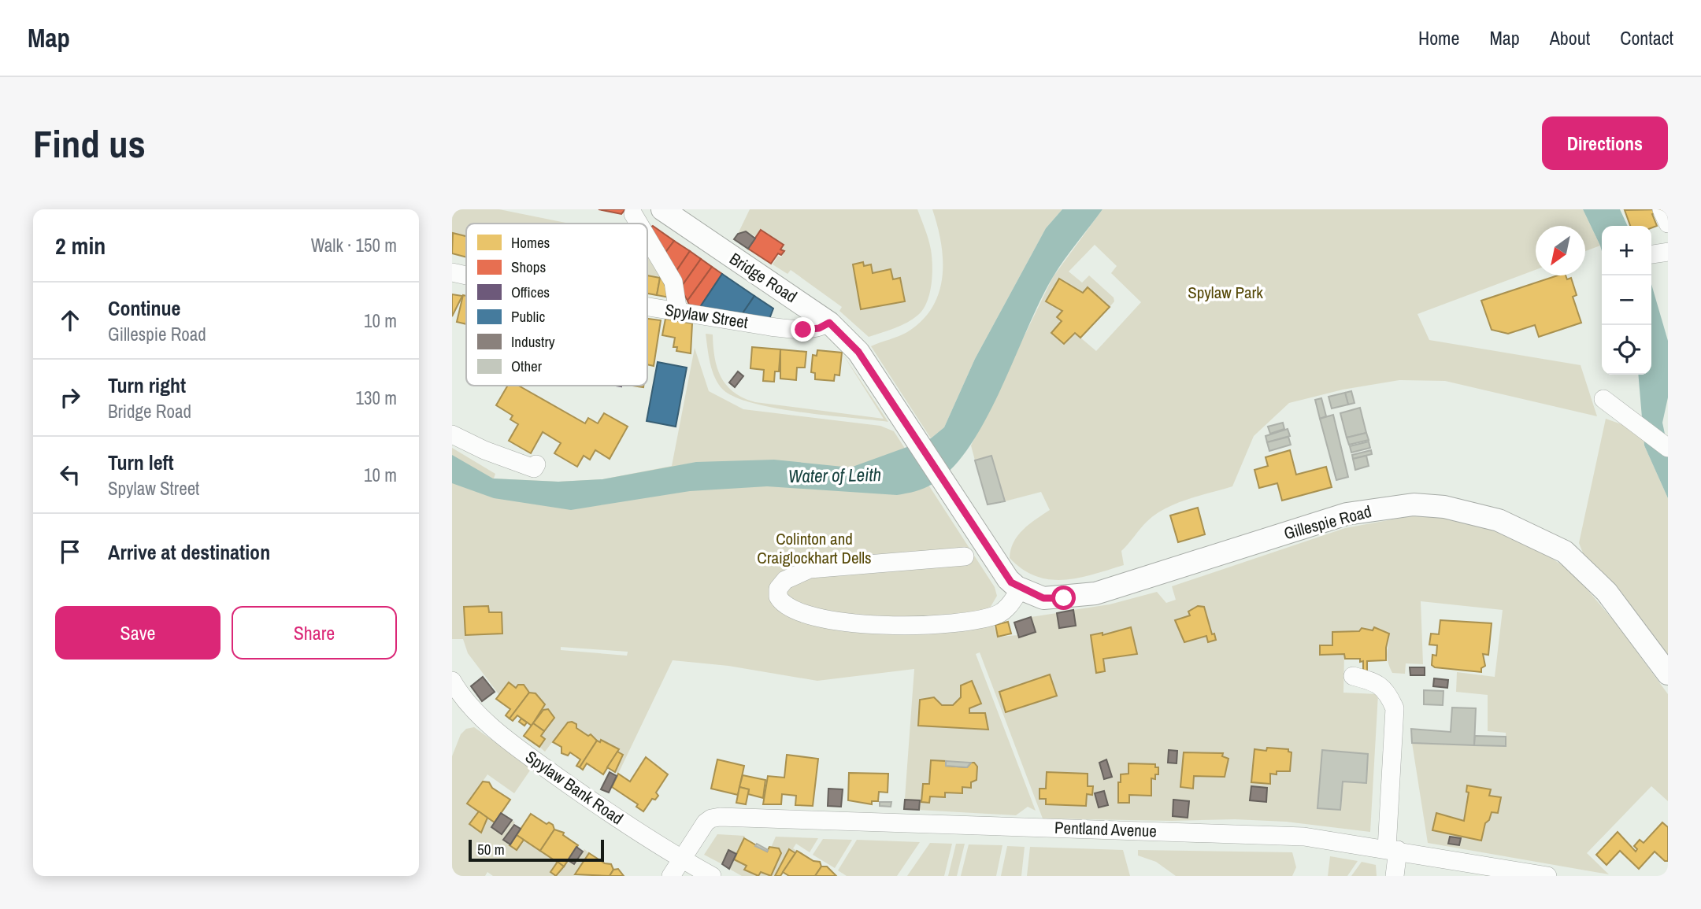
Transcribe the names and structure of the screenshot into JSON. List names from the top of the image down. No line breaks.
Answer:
{"streets":{"main road":["Bridge Road","Gillespie Road"],"street":["Spylaw Street","Spylaw Bank Road","Pentland Avenue"]},"crossings":[["Bridge Road","Spylaw Street"],["Bridge Road","Gillespie Road"],["Spylaw Bank Road","Pentland Avenue"]],"water":["Water of Leith"],"parks":["Spylaw Park","Colinton and Craiglockhart Dells"],"legend":["Homes","Shops","Offices","Public","Industry","Other"],"scale_bar":"50 m","north":"bottom left","page":{"header":"Map","nav":["Home","Map","About","Contact"],"buttons":["Directions",["Save","Share"]],"title":"Find us","heading":["2 min","Walk · 150 m"],"map_buttons":["+","−"],"list":[["Continue","Gillespie Road","10 m"],["Turn right","Bridge Road","130 m"],["Turn left","Spylaw Street","10 m"],"Arrive at destination"],"scale":"50 m"}}
